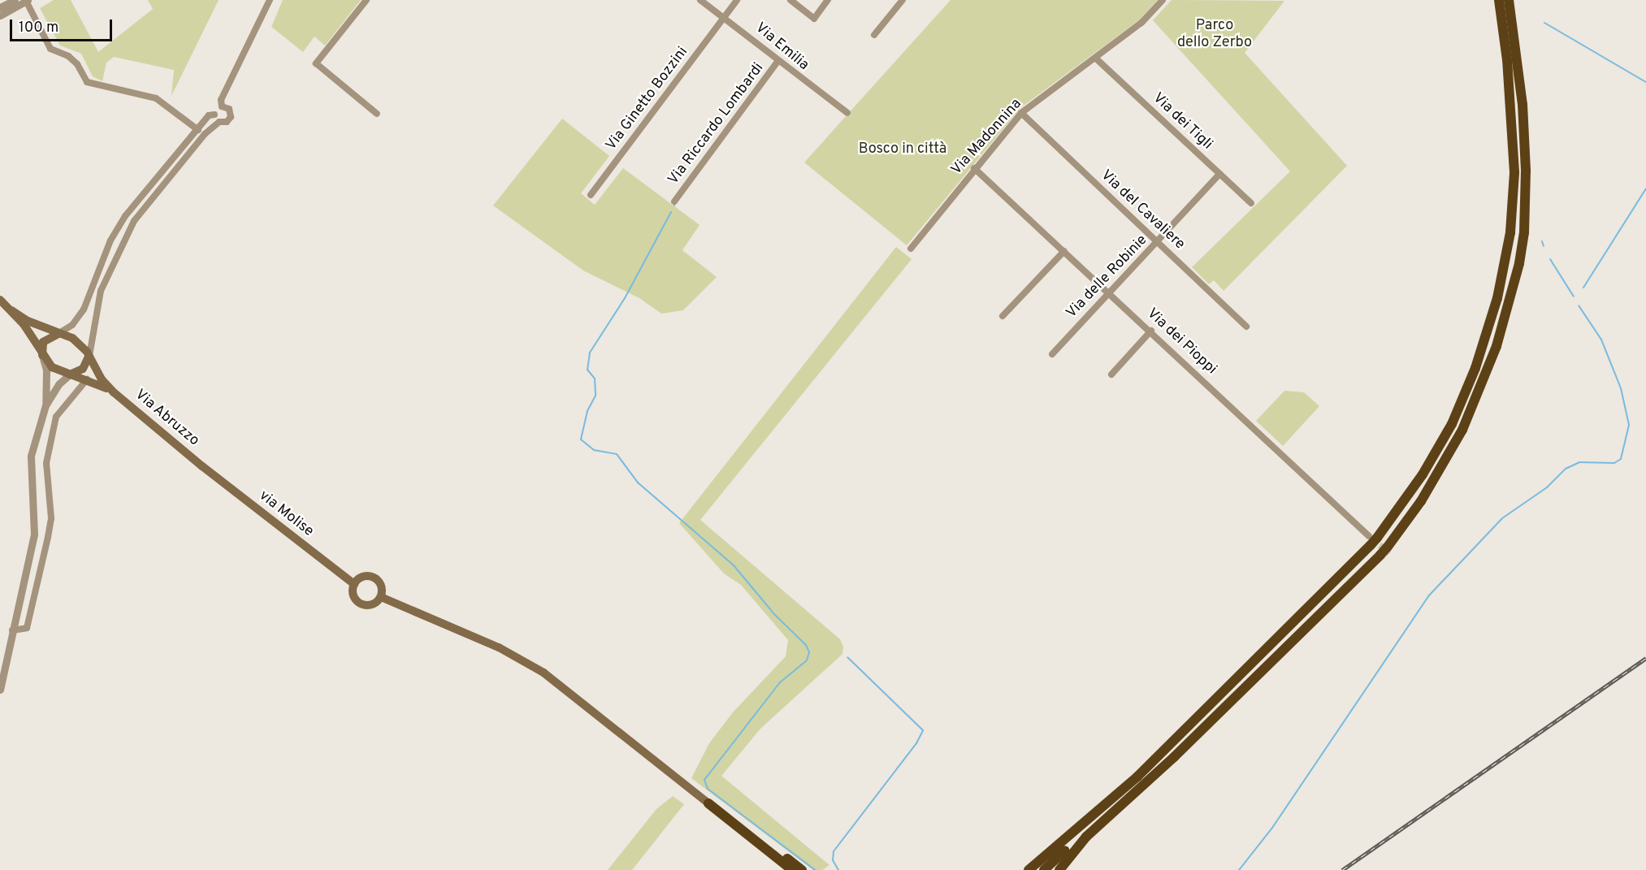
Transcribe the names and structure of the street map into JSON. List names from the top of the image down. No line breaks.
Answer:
{"streets":{"main road":["Via Abruzzo","via Molise"],"street":["Via Emilia","Via Ginetto Bozzini","Via dei Tigli","Via Riccardo Lombardi","Via Madonnina","Via del Cavaliere","Via delle Robinie","Via dei Pioppi"]},"crossings":[["Via Emilia","Via Ginetto Bozzini"],["Via Emilia","Via Riccardo Lombardi"],["Via dei Tigli","Via Madonnina"],["Via dei Tigli","Via delle Robinie"],["Via Madonnina","Via del Cavaliere"],["Via Madonnina","Via dei Pioppi"],["Via del Cavaliere","Via delle Robinie"],["Via delle Robinie","Via dei Pioppi"],["Via Abruzzo","via Molise"]],"parks":["Parco dello Zerbo","Bosco in città"],"scale_bar":"100 m"}
